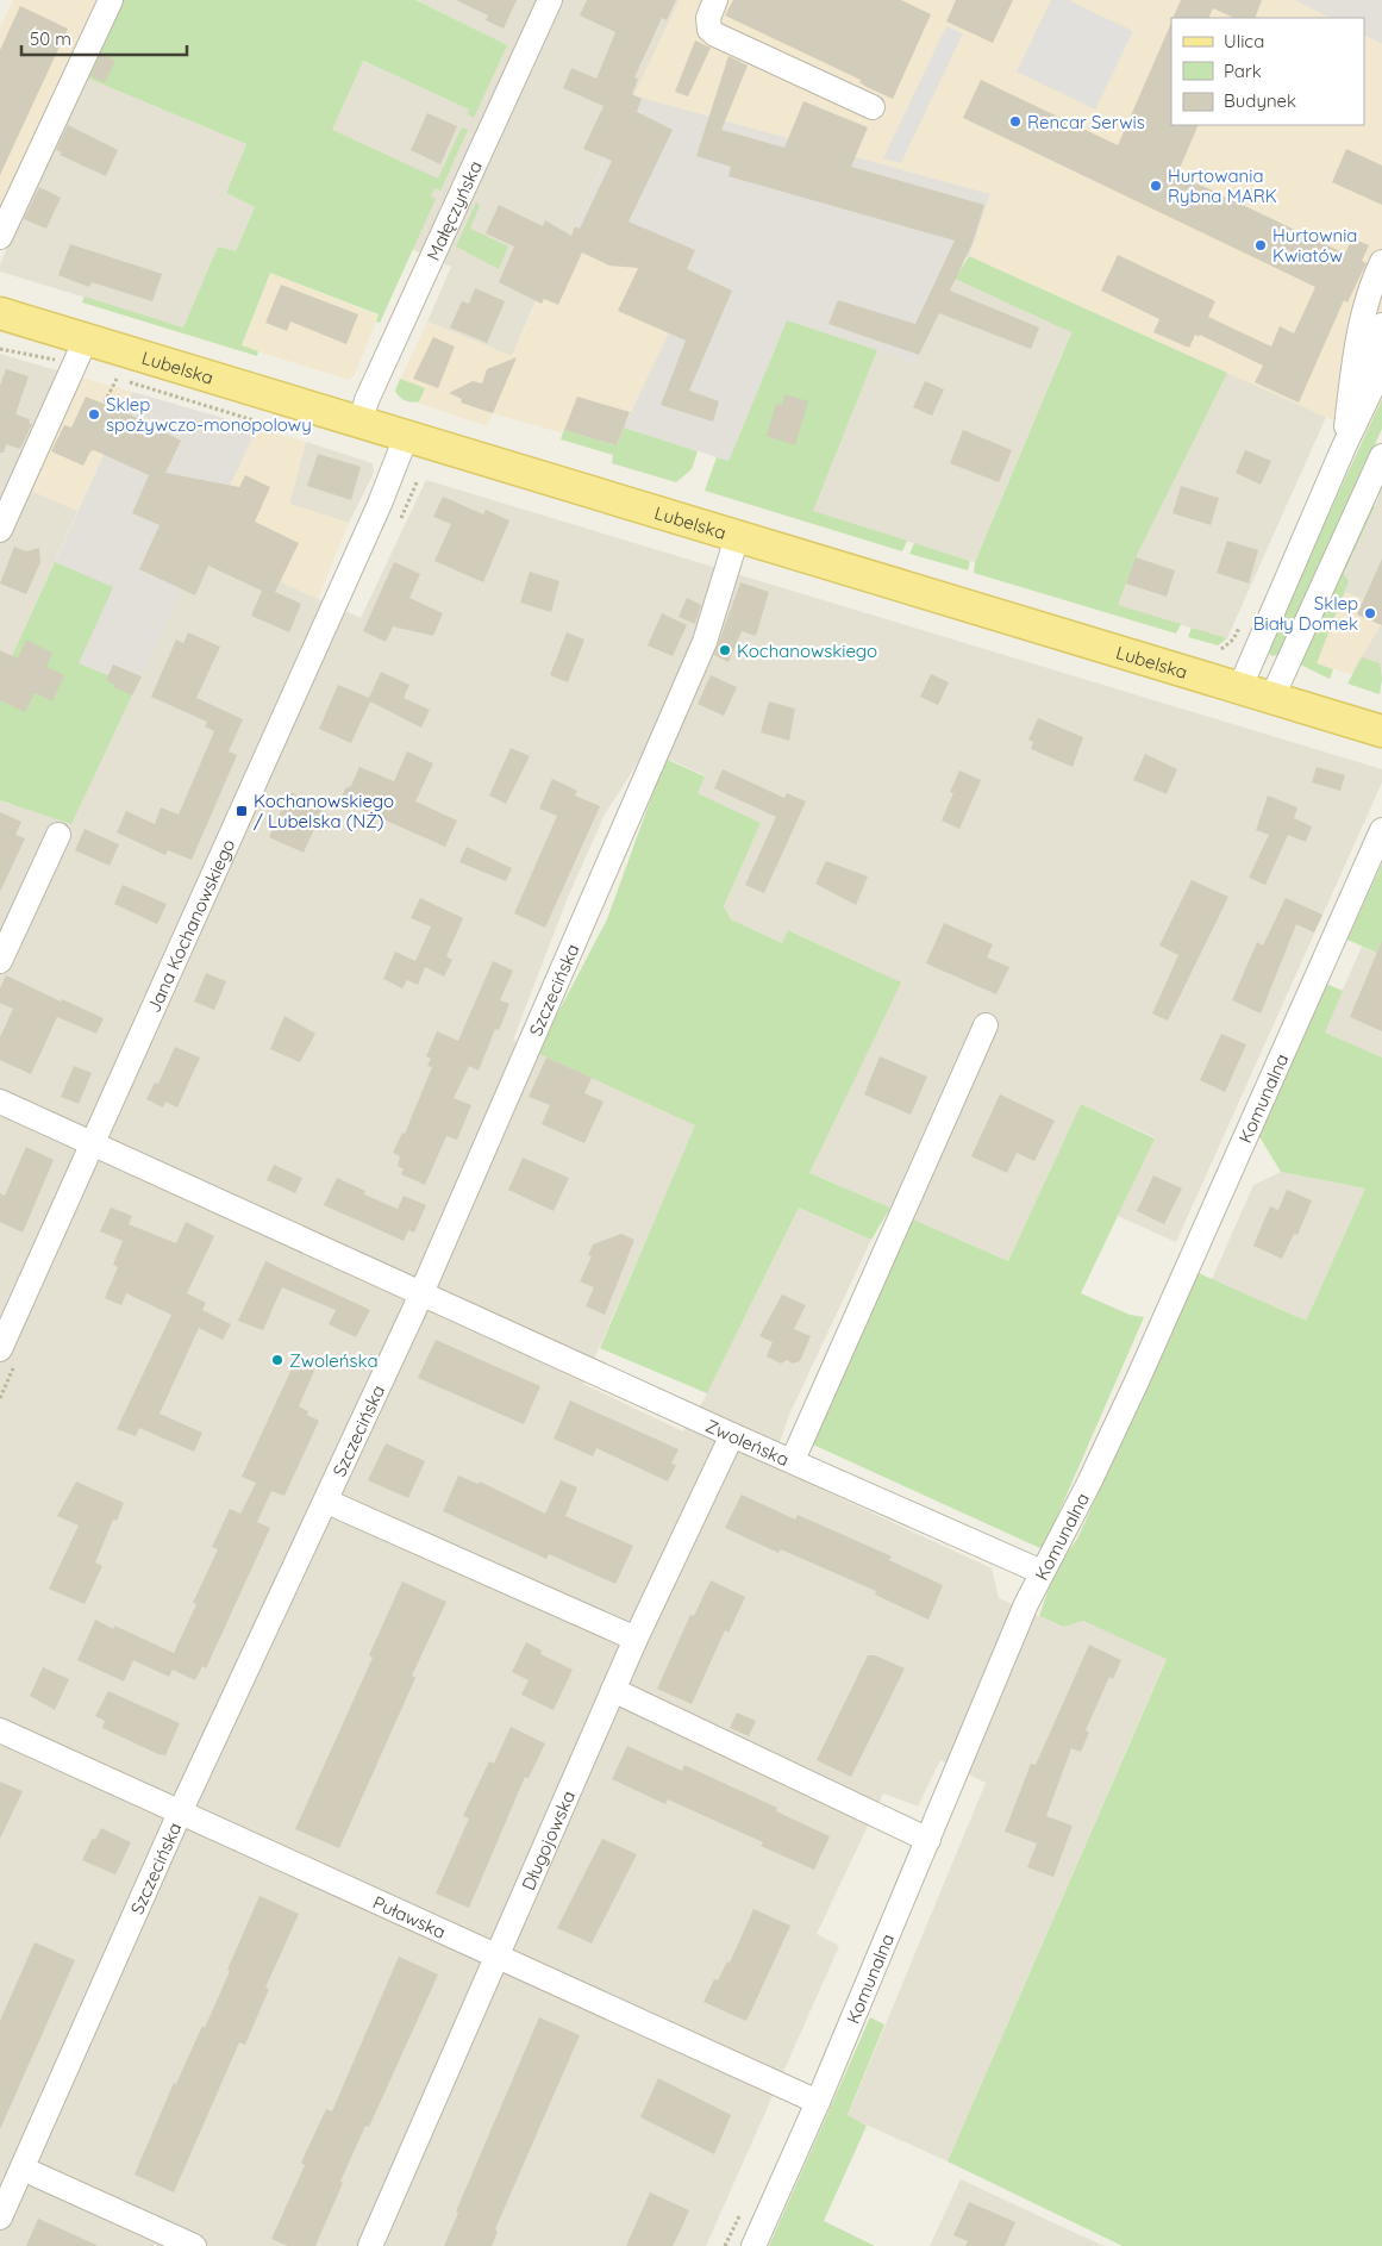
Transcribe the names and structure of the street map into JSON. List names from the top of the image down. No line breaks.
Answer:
{"streets":{"main road":["Lubelska"],"street":["Małęczyńska","Jana Kochanowskiego","Szczecińska","Komunalna","Zwoleńska","Długojowska","Puławska"]},"crossings":[["Małęczyńska","Lubelska"],["Lubelska","Jana Kochanowskiego"],["Lubelska","Szczecińska"],["Jana Kochanowskiego","Zwoleńska"],["Szczecińska","Zwoleńska"],["Szczecińska","Puławska"],["Komunalna","Zwoleńska"],["Komunalna","Puławska"],["Zwoleńska","Długojowska"],["Długojowska","Puławska"]],"places":{"other":["Rencar Serwis","Hurtowania Rybna MARK","Hurtownia Kwiatów","Sklep spożywczo-monopolowy","Sklep Biały Domek","Kochanowskiego","Zwoleńska"],"transit":["Kochanowskiego / Lubelska (NŻ)"]},"legend":["Ulica","Park","Budynek"],"scale_bar":"50 m"}
